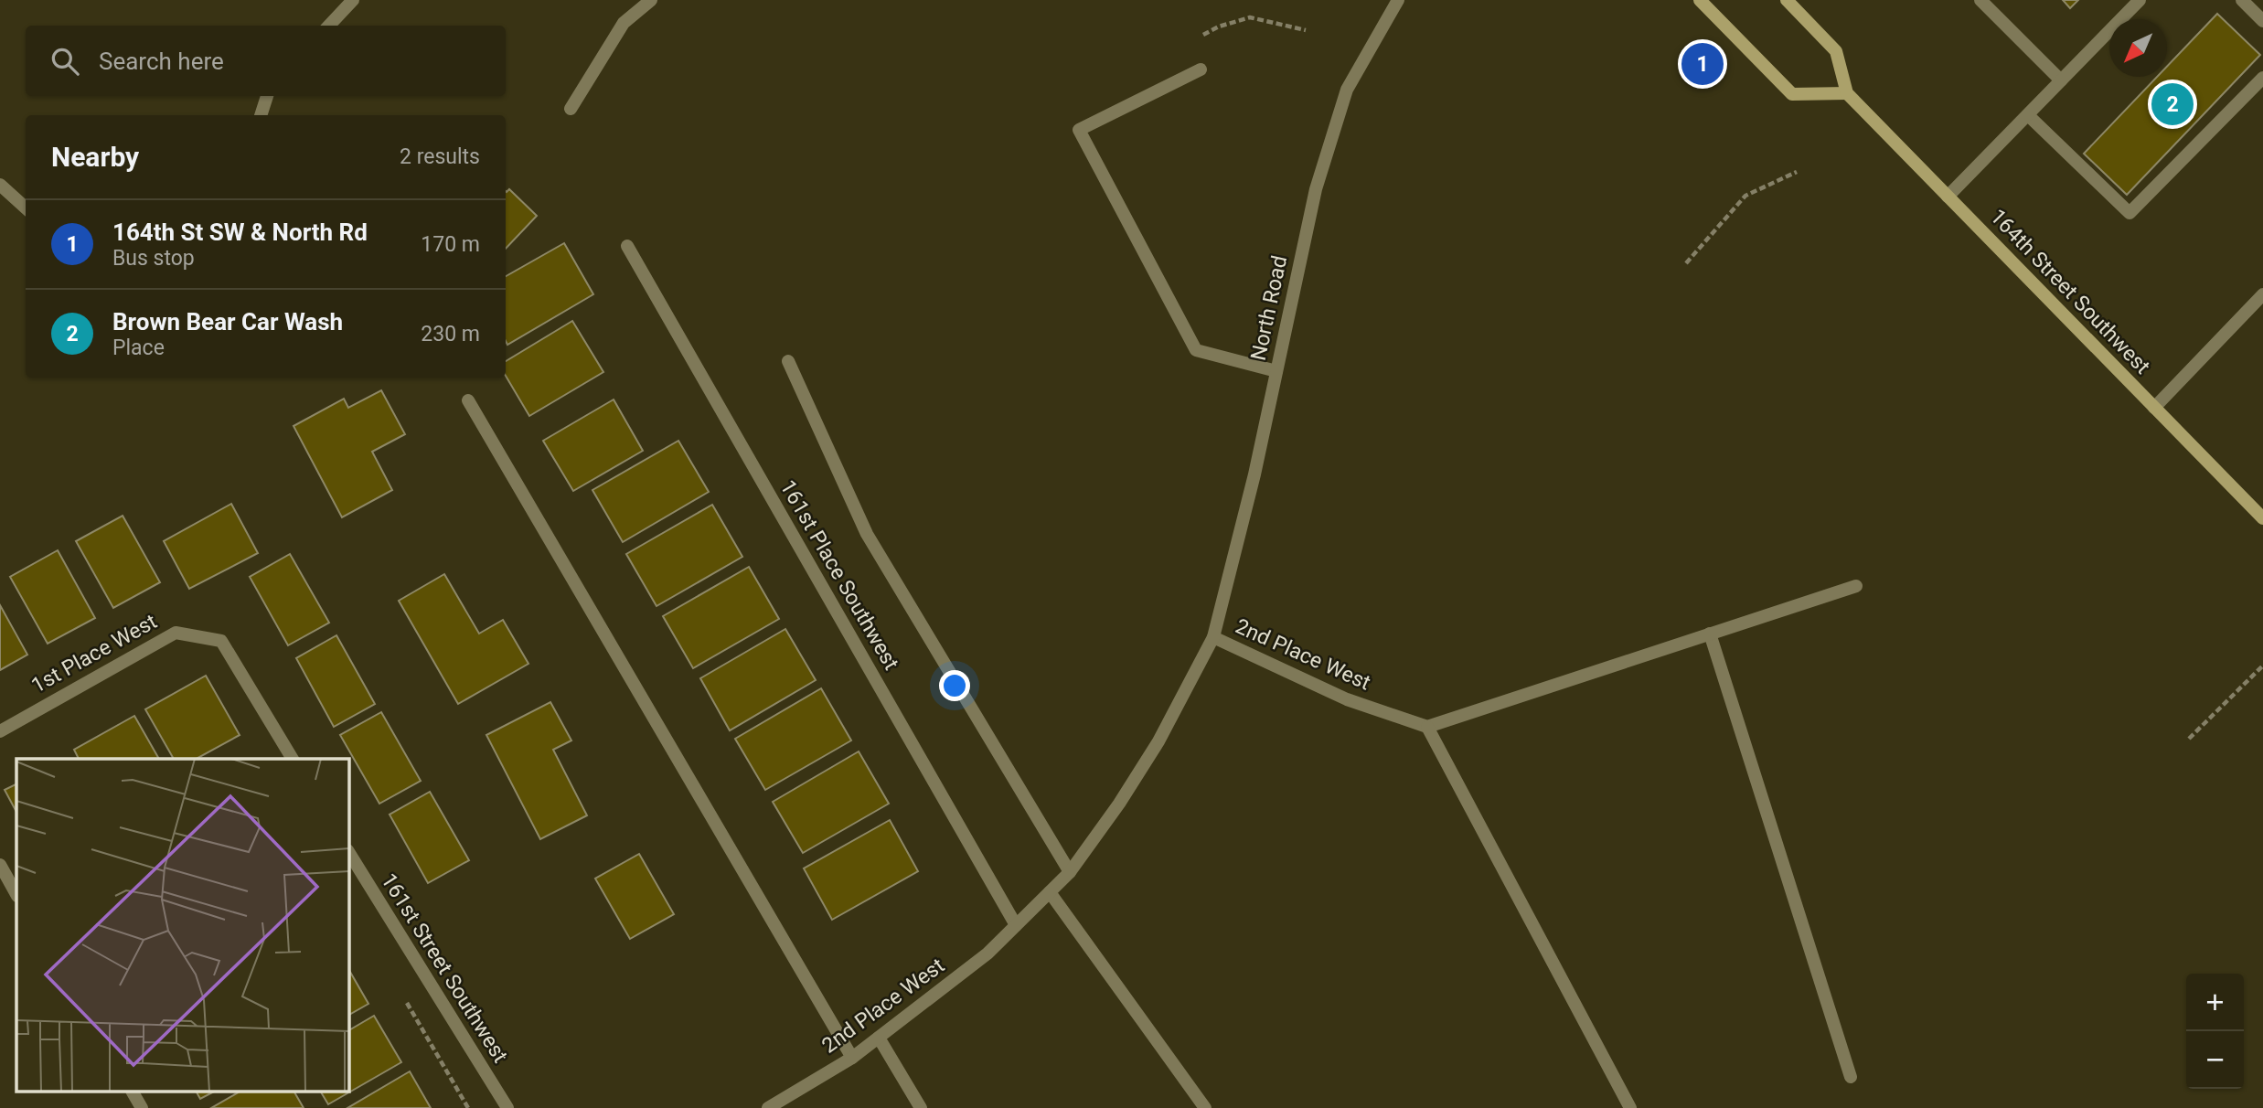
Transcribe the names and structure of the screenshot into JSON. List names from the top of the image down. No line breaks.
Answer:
{"streets":{"main road":["164th Street Southwest"],"street":["North Road","161st Place Southwest","1st Place West","2nd Place West","161st Street Southwest"]},"crossings":[["North Road","2nd Place West"],["161st Place Southwest","2nd Place West"]],"north":"bottom left","page":{"search":"Search here","pins":["1","2"],"heading":["Nearby","2 results"],"list":[{"mark":"1","name":"164th St SW & North Rd","note":"Bus stop","value":"170 m"},{"mark":"2","name":"Brown Bear Car Wash","note":"Place","value":"230 m"}],"map_buttons":["+","−"]}}
